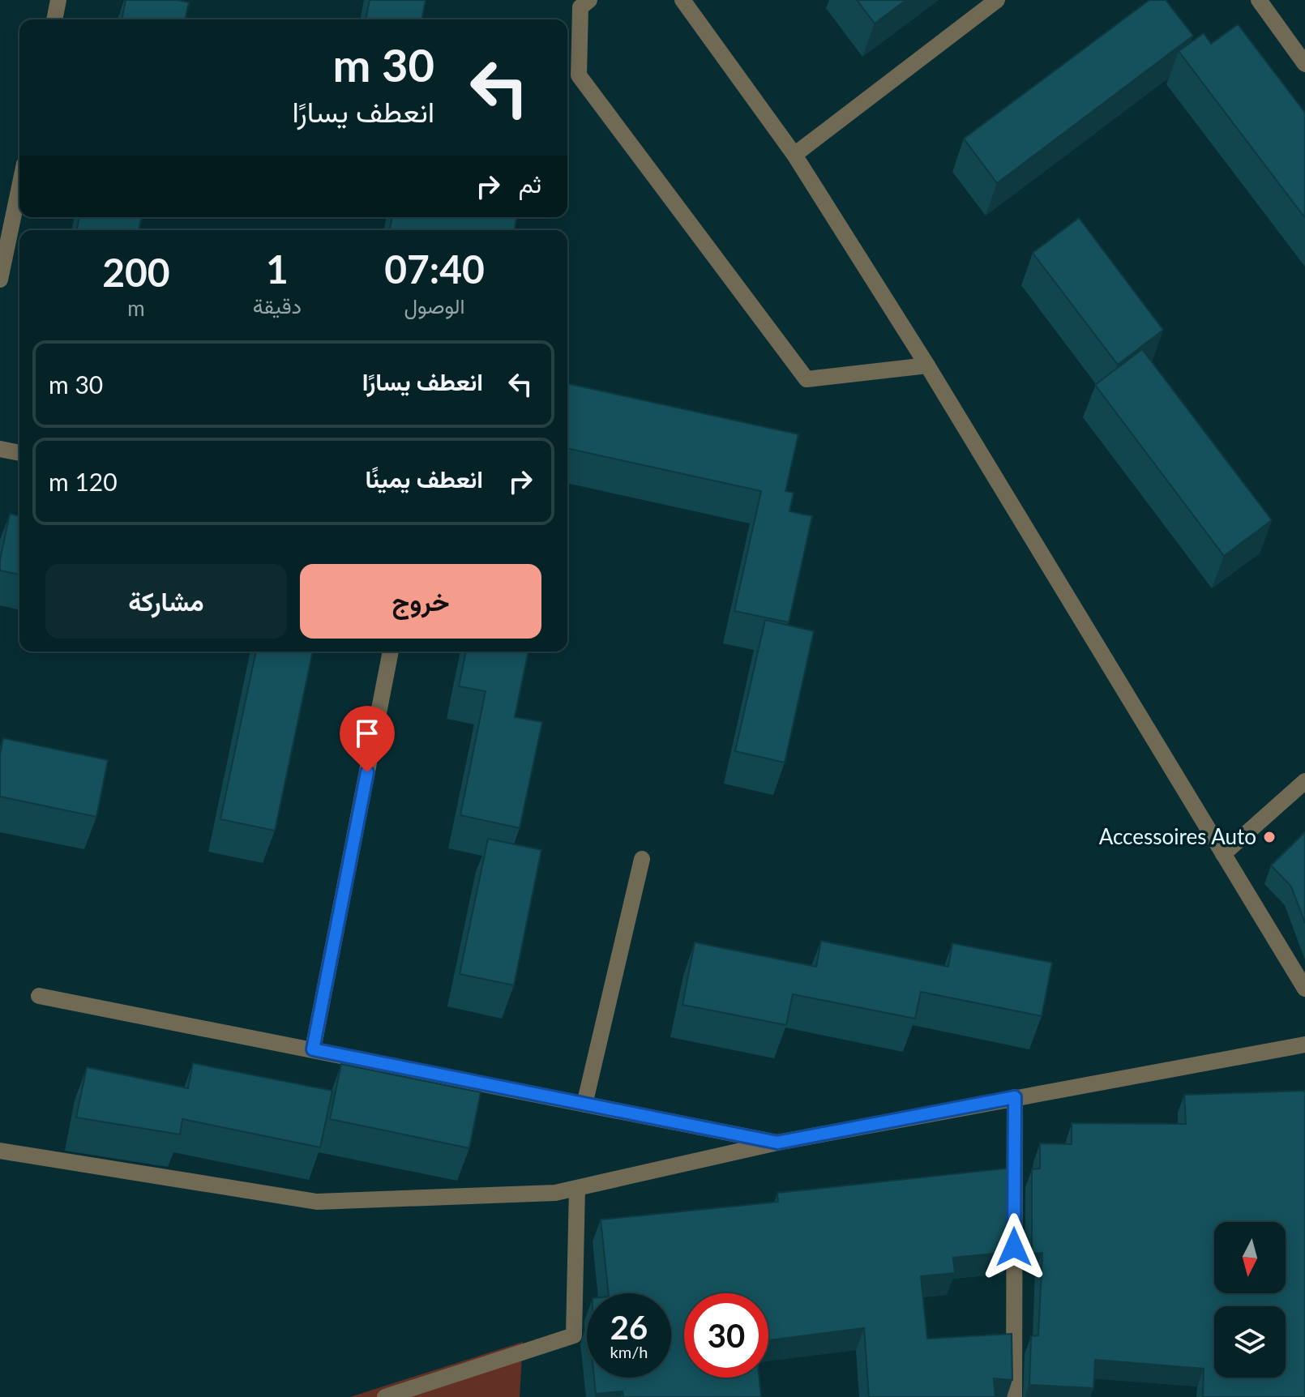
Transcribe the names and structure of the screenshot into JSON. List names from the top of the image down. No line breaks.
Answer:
{"places":["Accessoires Auto"],"north":"bottom","page":{"turn":["30 m","انعطف يسارًا"],"then":"ثم","eta":["07:40","الوصول","1","دقيقة","200","m"],"list":[{"name":"انعطف يسارًا","value":"30 m"},{"name":"انعطف يمينًا","value":"120 m"}],"buttons":["خروج","مشاركة"],"speed":"26 km/h","limit":"30"}}
